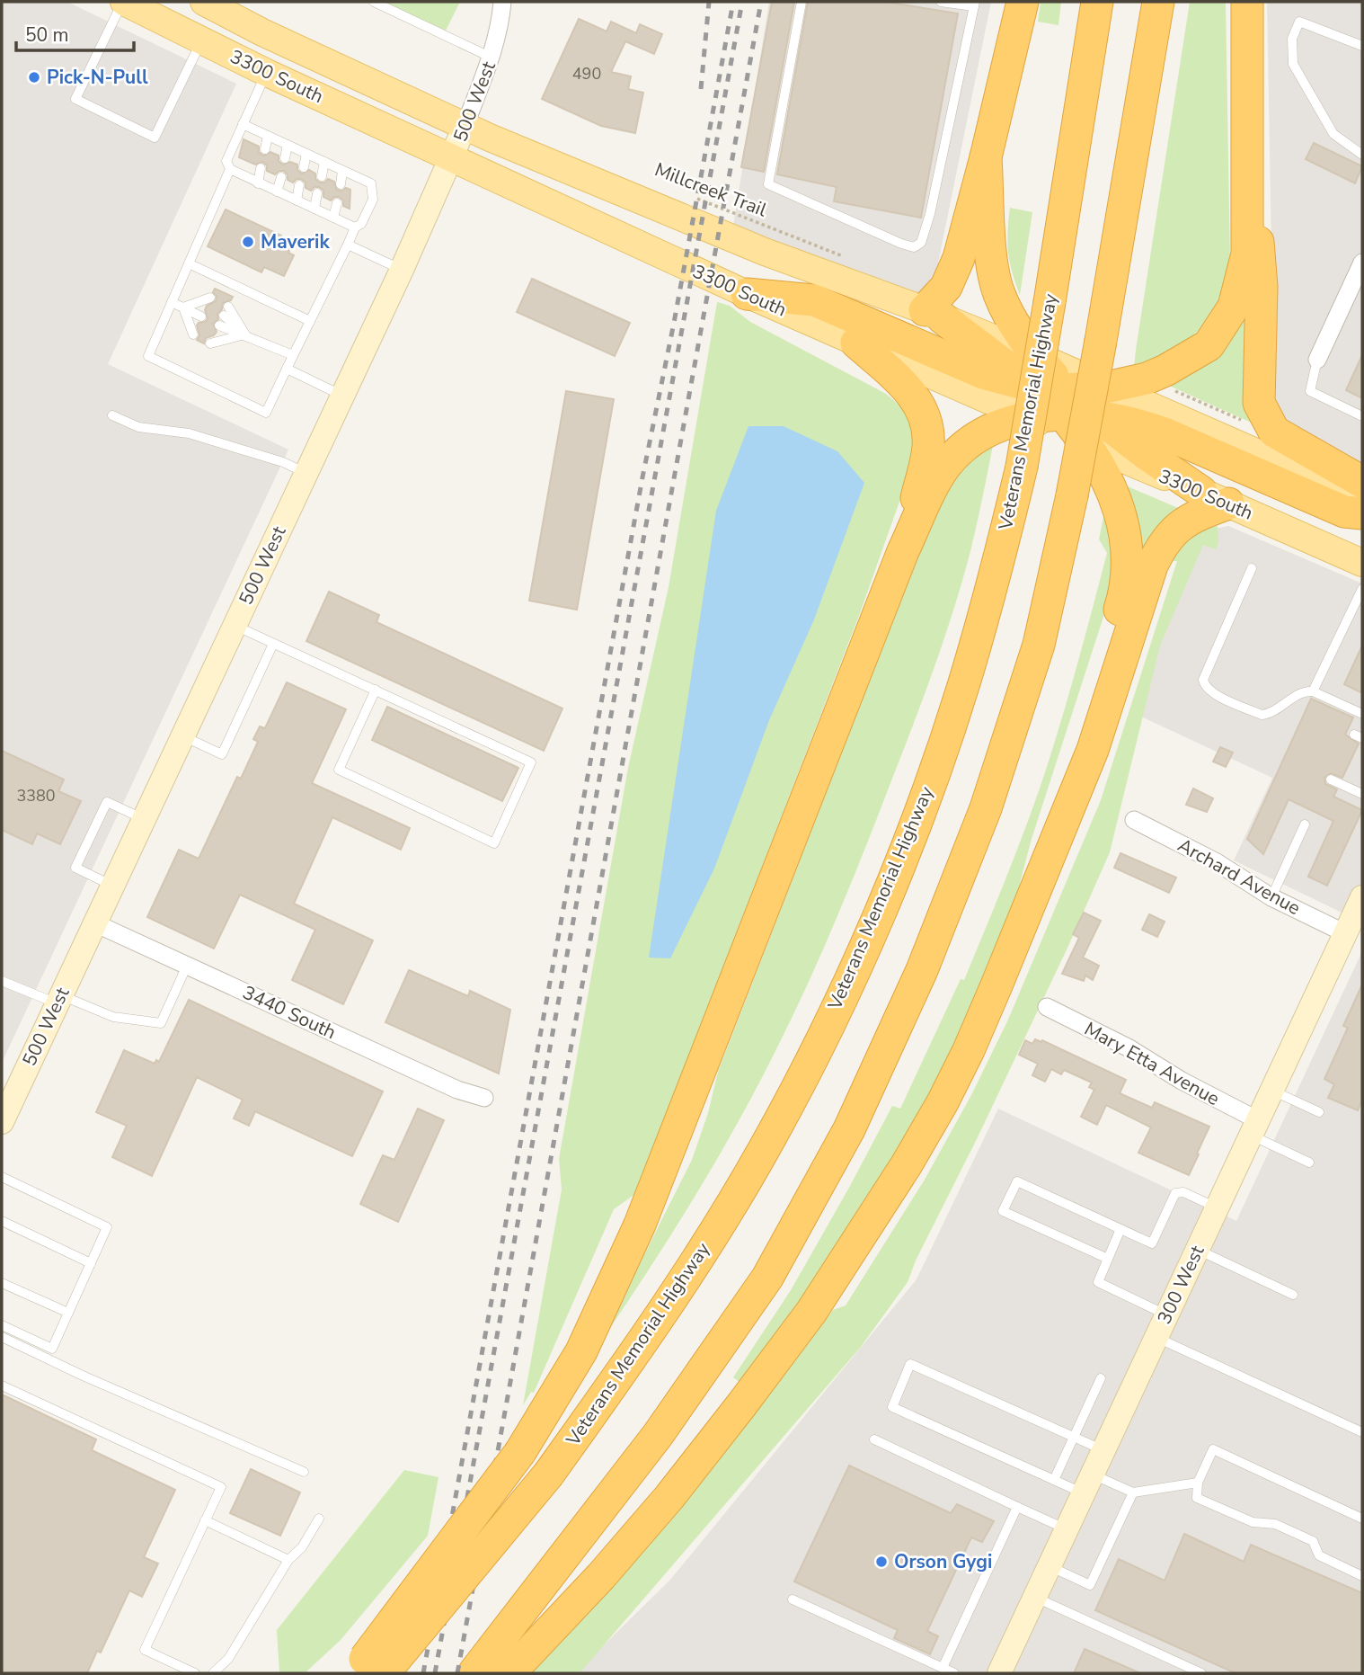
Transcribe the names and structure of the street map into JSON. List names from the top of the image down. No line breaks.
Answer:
{"streets":{"highway":["Veterans Memorial Highway"],"main road":["3300 South","500 West","300 West"],"street":["Archard Avenue","3440 South","Mary Etta Avenue"],"path":["Millcreek Trail"]},"crossings":[["3300 South","500 West"],["500 West","3440 South"],["Archard Avenue","300 West"],["Mary Etta Avenue","300 West"]],"places":["Pick-N-Pull","Maverik","Orson Gygi"],"house_numbers":["490","3380"],"scale_bar":"50 m"}
